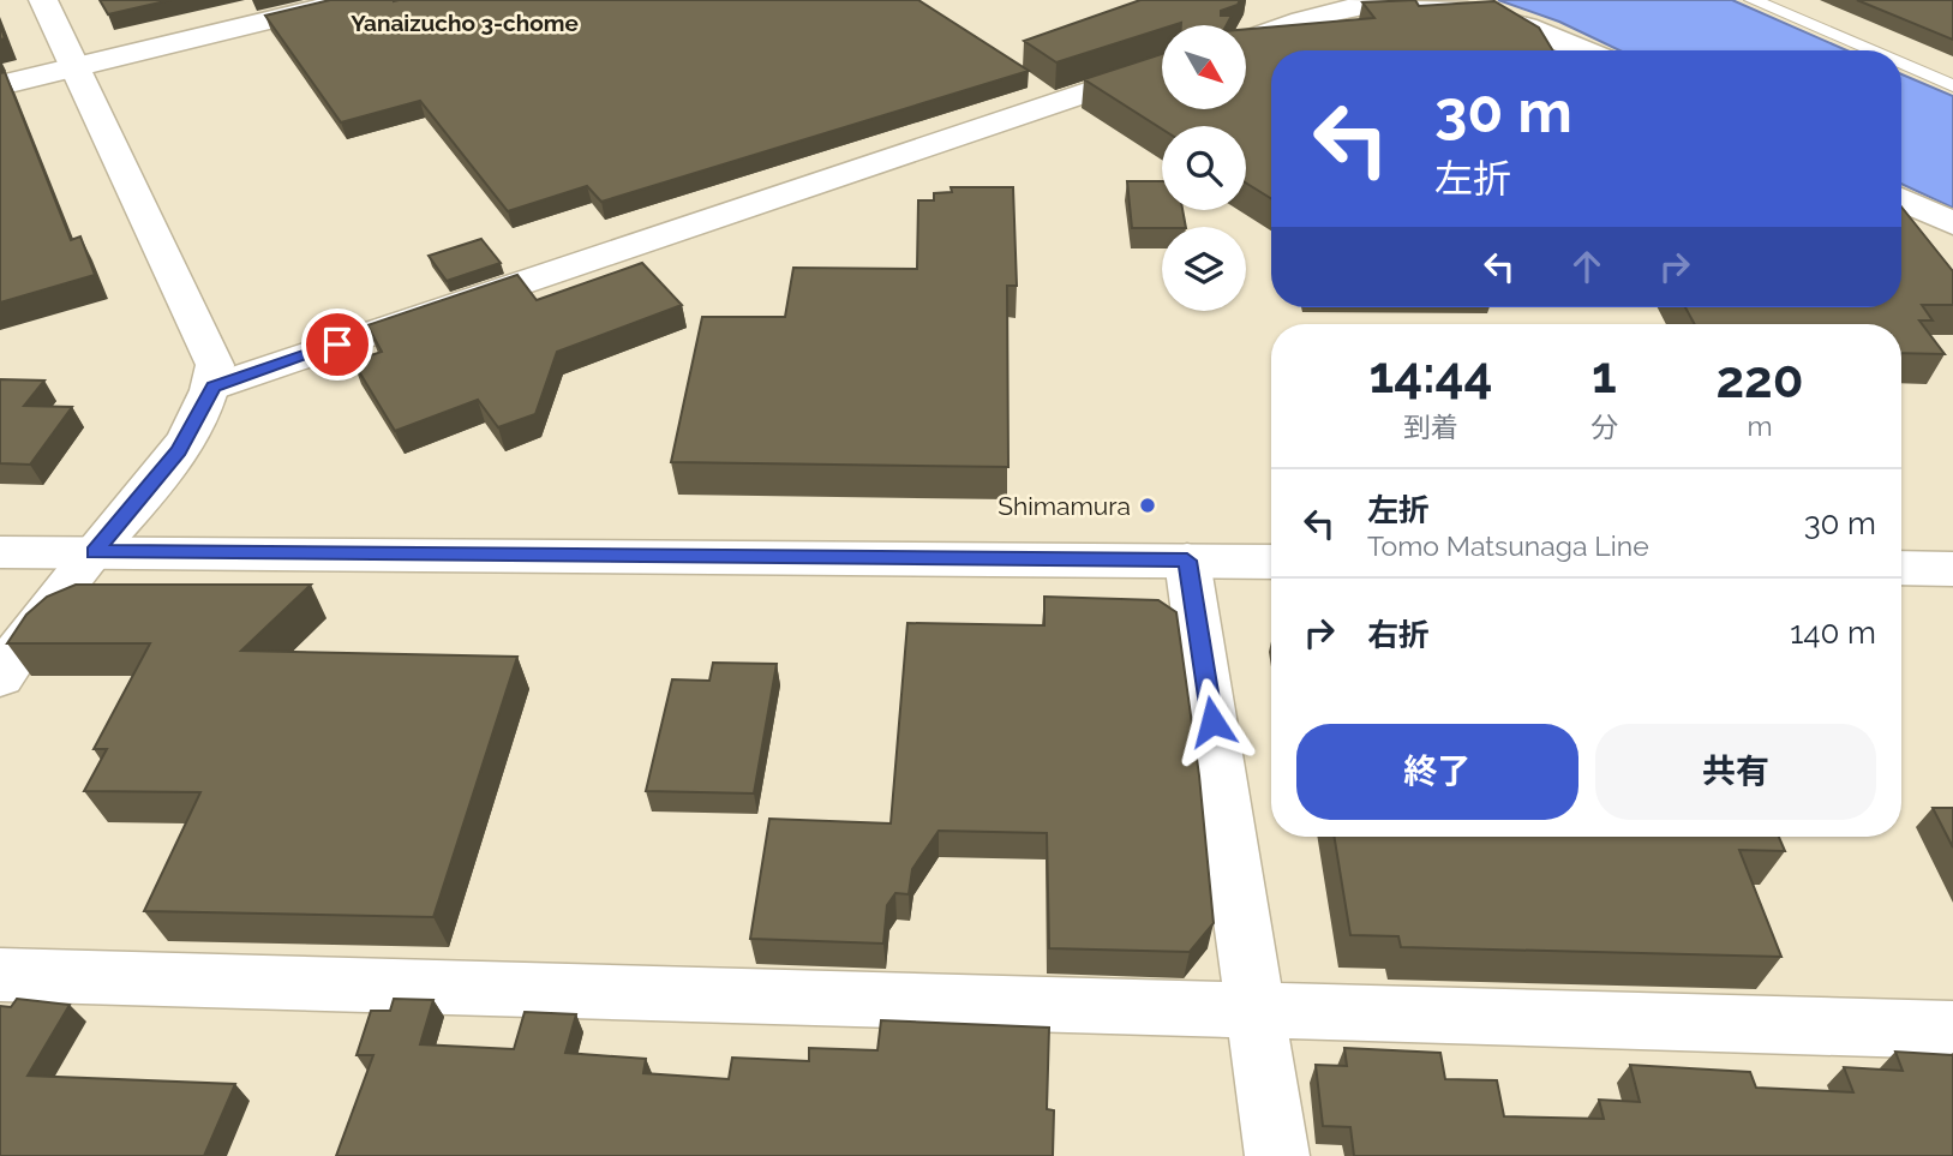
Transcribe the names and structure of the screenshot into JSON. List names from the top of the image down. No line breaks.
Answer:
{"districts":["Yanaizucho 3-chome"],"places":["Shimamura"],"north":"bottom right","page":{"turn":["30 m","左折"],"eta":["14:44","到着","1","分","220","m"],"list":[{"name":"左折","note":"Tomo Matsunaga Line","value":"30 m"},{"name":"右折","value":"140 m"}],"buttons":["終了","共有"]}}
